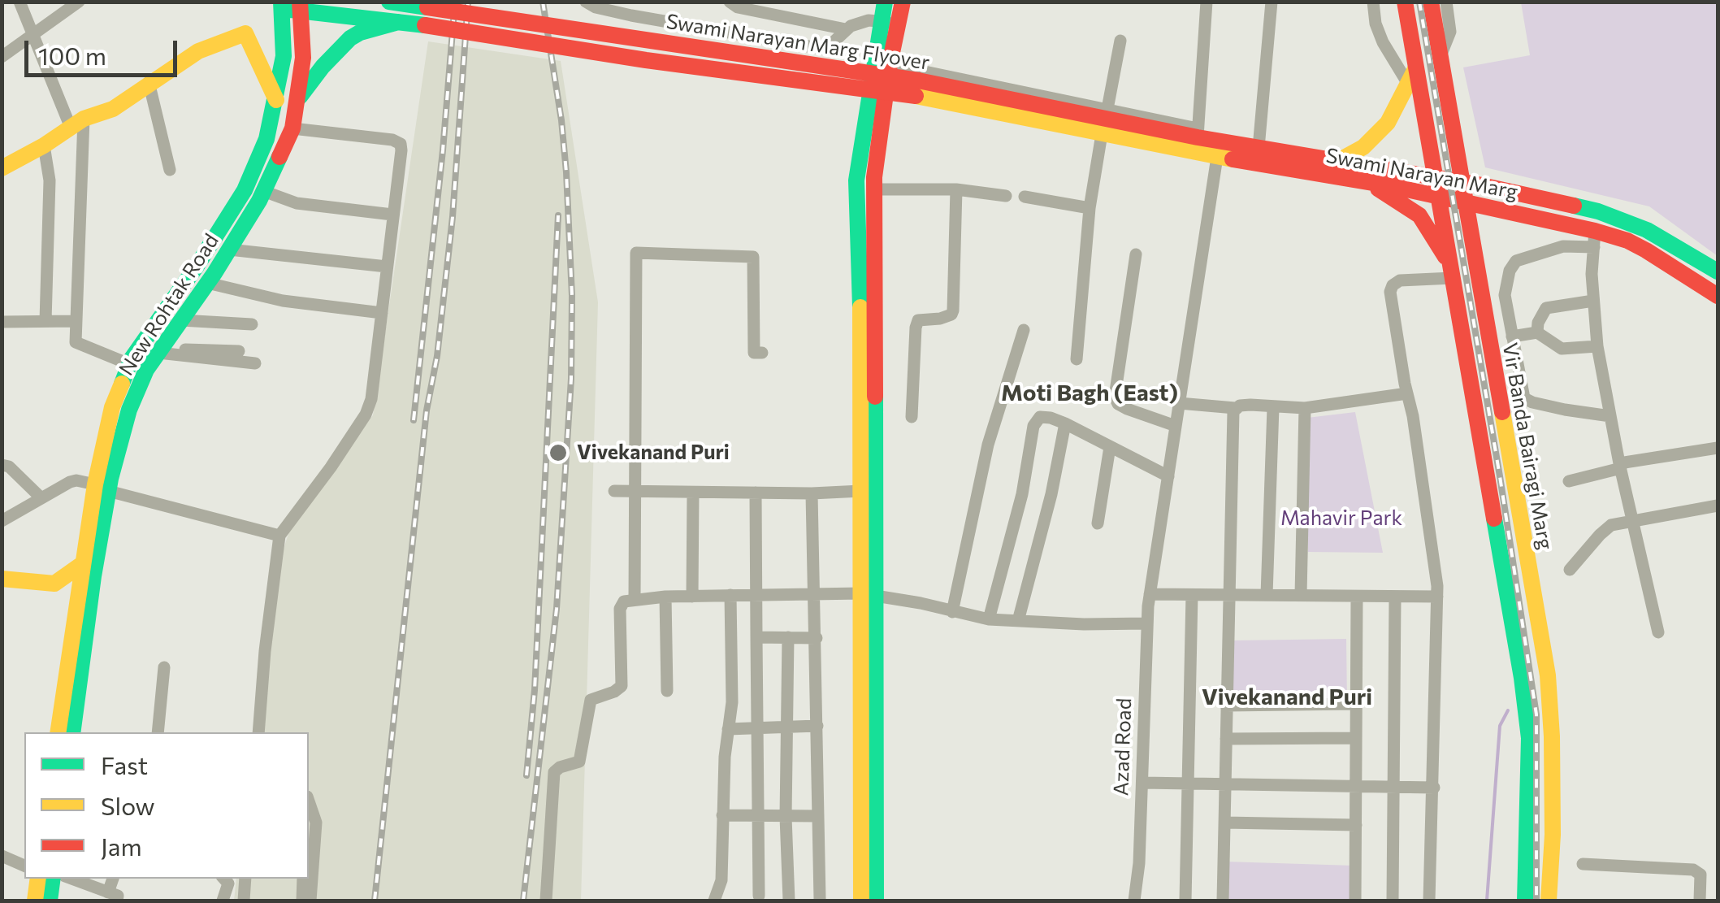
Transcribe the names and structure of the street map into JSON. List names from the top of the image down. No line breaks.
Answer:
{"streets":{"main road":["Swami Narayan Marg Flyover","Swami Narayan Marg","New Rohtak Road","Vir Banda Bairagi Marg"],"street":["Azad Road"]},"crossings":[["Swami Narayan Marg Flyover","Swami Narayan Marg"],["Swami Narayan Marg","Vir Banda Bairagi Marg"],["Swami Narayan Marg","Azad Road"]],"districts":["Moti Bagh (East)","Vivekanand Puri"],"parks":["Mahavir Park"],"places":["Vivekanand Puri"],"legend":["Fast","Slow","Jam"],"scale_bar":"100 m"}
